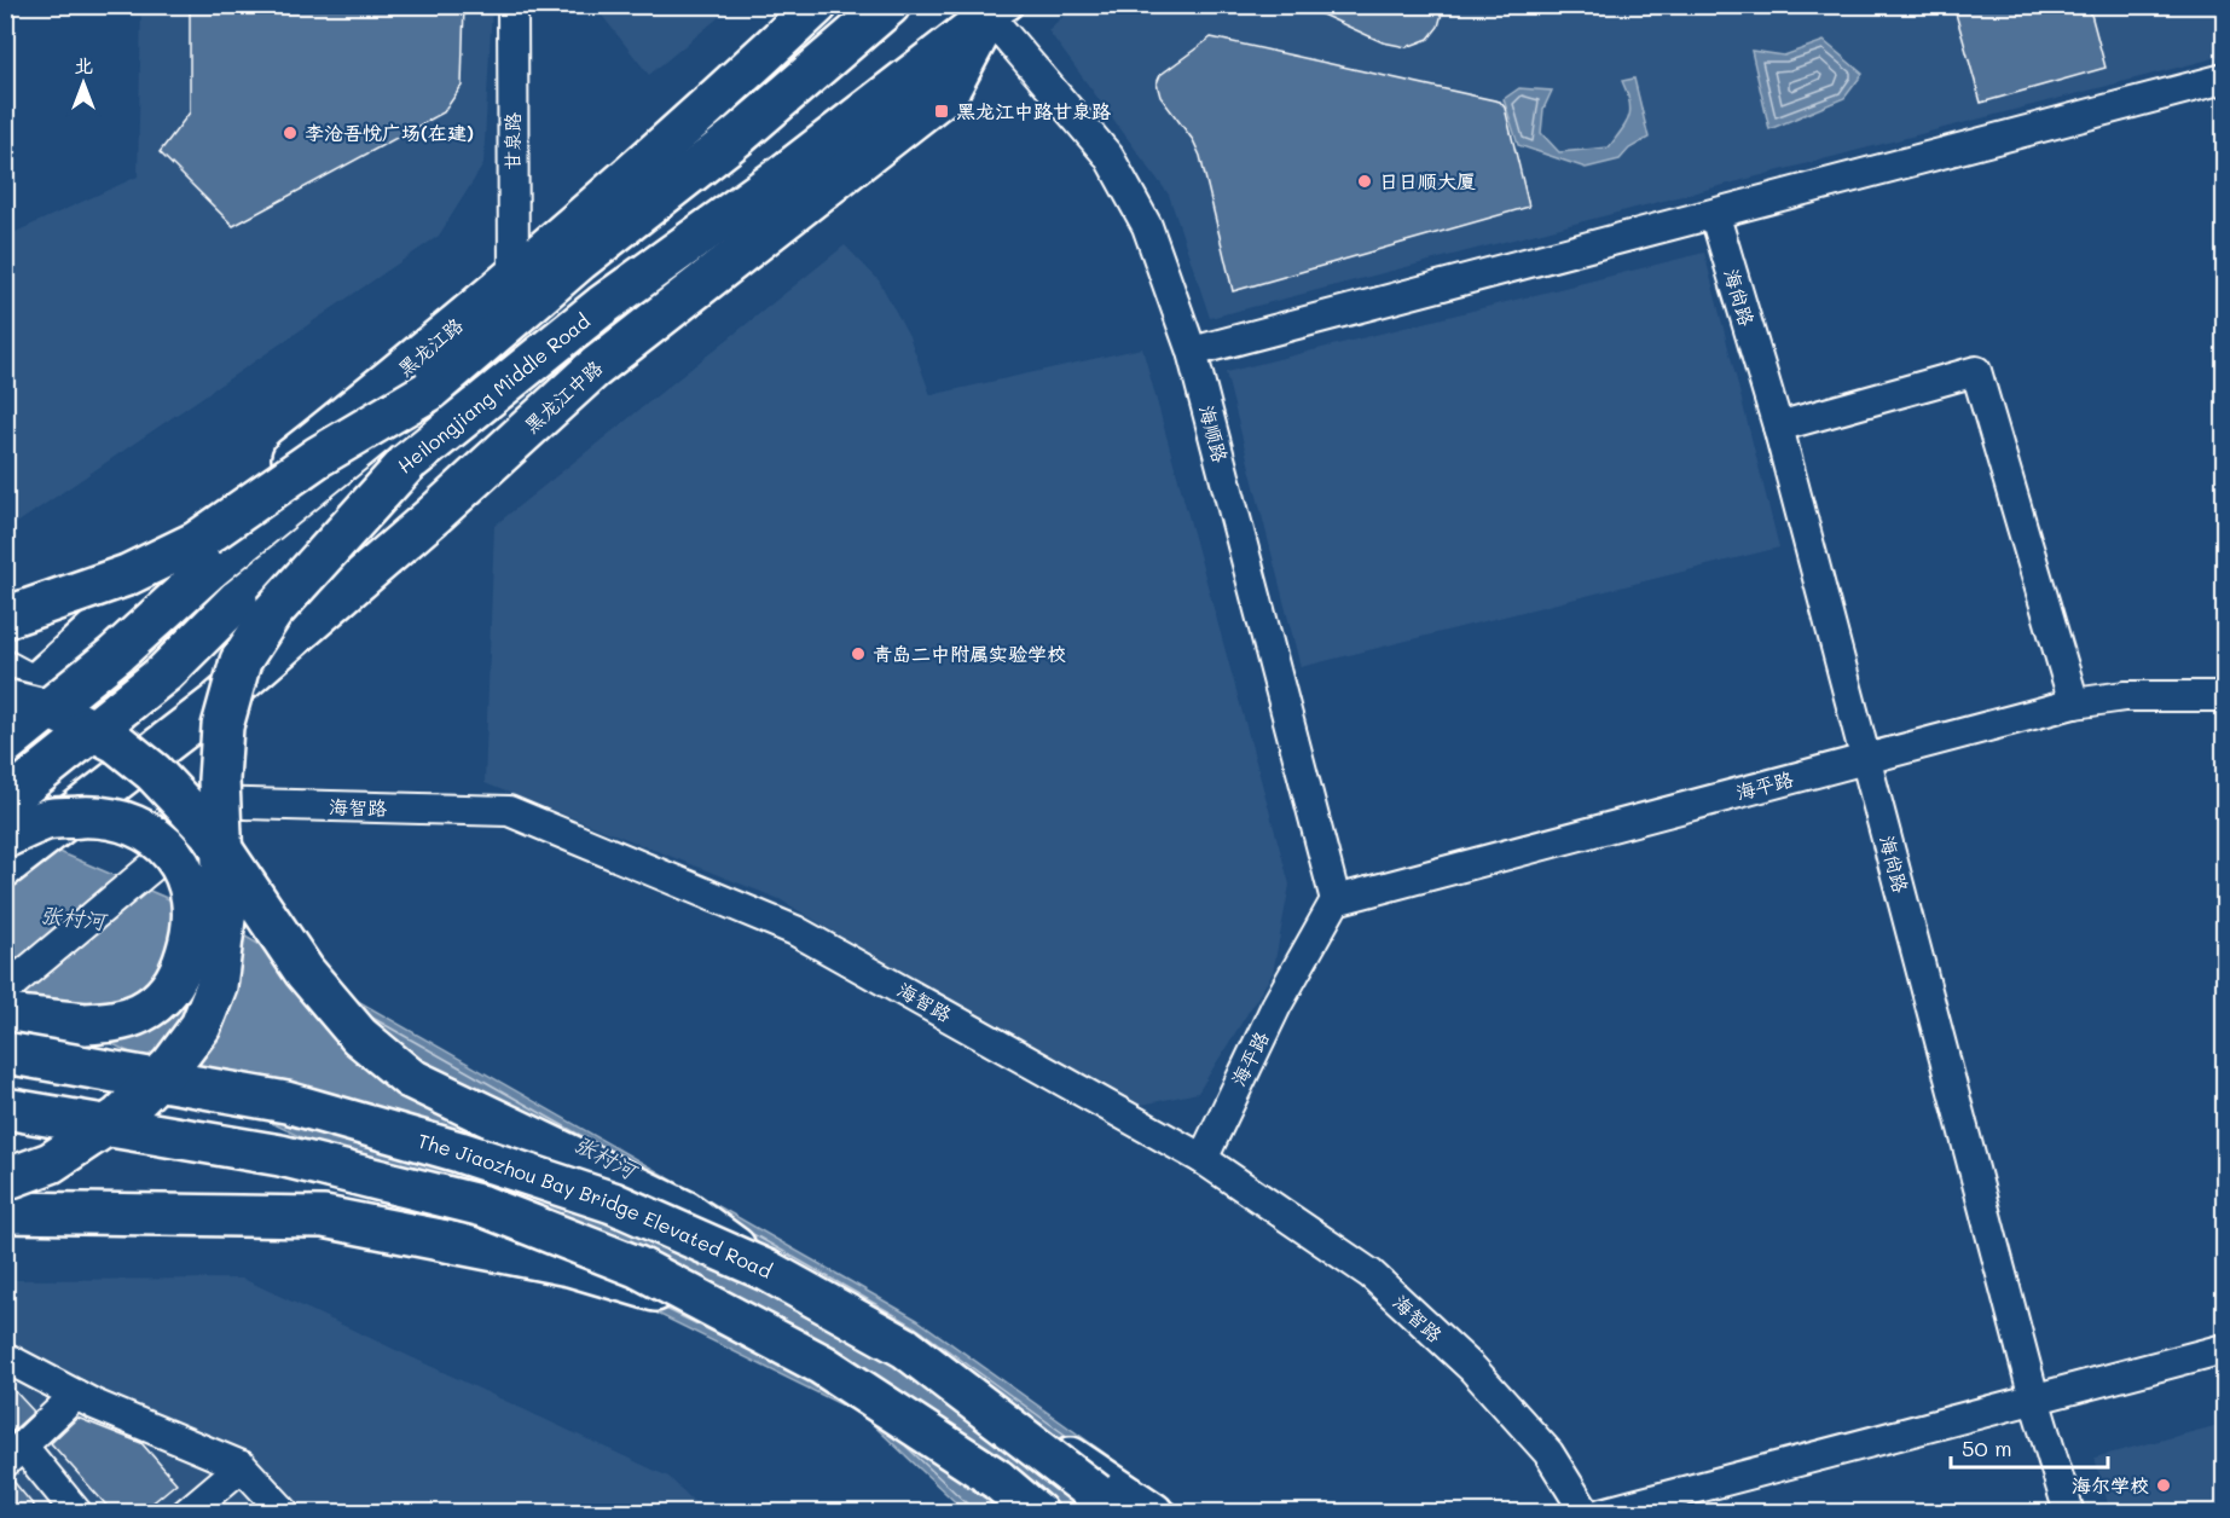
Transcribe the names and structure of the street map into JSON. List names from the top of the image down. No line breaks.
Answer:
{"streets":{"highway":["黑龙江路","Heilongjiang Middle Road","黑龙江中路","The Jiaozhou Bay Bridge Elevated Road"],"street":["甘泉路","海尚路","海顺路","海平路","海智路"]},"crossings":[["甘泉路","黑龙江路"],["海尚路","海平路"],["Heilongjiang Middle Road","黑龙江中路"],["Heilongjiang Middle Road","海顺路"],["黑龙江中路","海顺路"],["黑龙江中路","海智路"],["海顺路","海平路"],["海平路","海智路"]],"water":["张村河"],"places":{"transit":["黑龙江中路甘泉路"],"other":["李沧吾悦广场(在建)","日日顺大厦","青岛二中附属实验学校","海尔学校"]},"scale_bar":"50 m","north":"top"}
